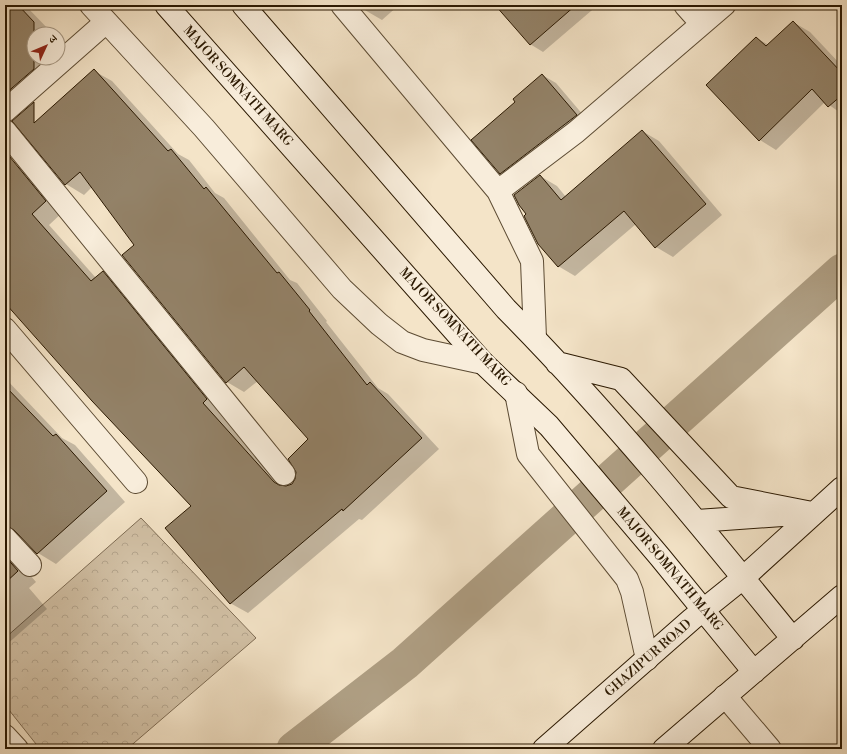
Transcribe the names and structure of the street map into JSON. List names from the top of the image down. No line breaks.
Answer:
{"streets":{"main road":["MAJOR SOMNATH MARG","GHAZIPUR ROAD"]},"crossings":[["MAJOR SOMNATH MARG","GHAZIPUR ROAD"]],"north":"top right"}
